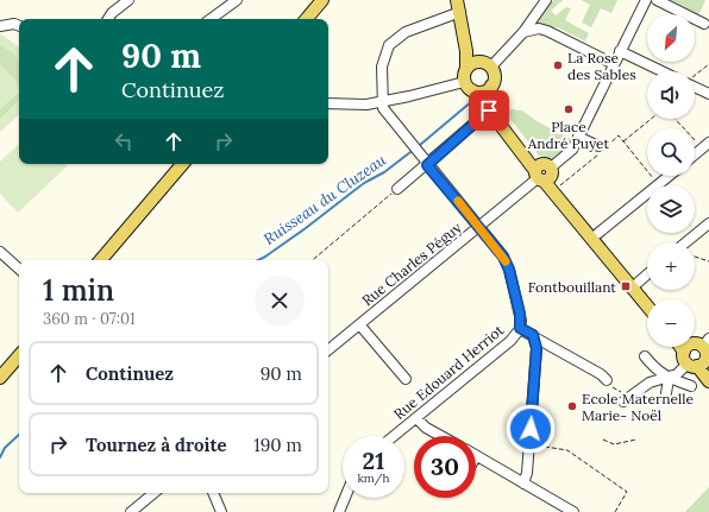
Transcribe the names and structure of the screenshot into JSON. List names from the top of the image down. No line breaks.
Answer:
{"streets":{"street":["Rue Charles Péguy","Rue Edouard Herriot"]},"crossings":[["Rue Charles Péguy","Rue Edouard Herriot"]],"water":["Ruisseau du Cluzeau"],"places":{"other":["La Rose des Sables","Place André Puyet","Ecole Maternelle Marie- Noël"],"transit":["Fontbouillant"]},"north":"bottom left","page":{"map_buttons":["+","−"],"turn":["90 m","Continuez"],"heading":["1 min","360 m · 07:01"],"list":[{"name":"Continuez","value":"90 m"},{"name":"Tournez à droite","value":"190 m"}],"speed":"21 km/h","limit":"30"}}
